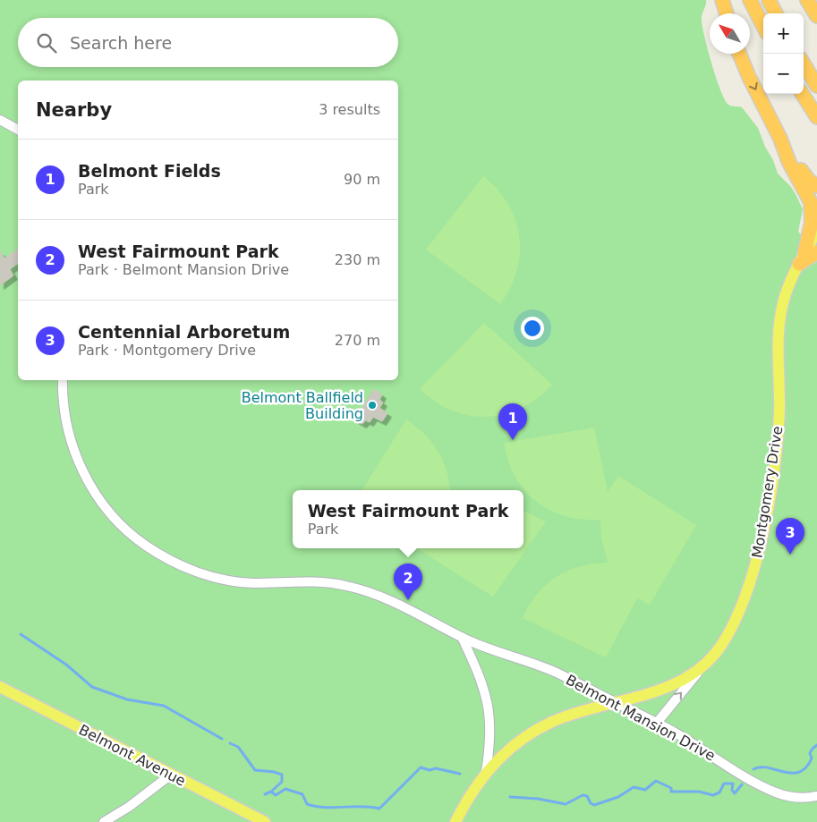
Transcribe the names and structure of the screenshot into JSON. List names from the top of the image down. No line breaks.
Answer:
{"streets":{"main road":["Montgomery Drive","Belmont Avenue"],"street":["Belmont Mansion Drive"]},"crossings":[["Montgomery Drive","Belmont Mansion Drive"]],"places":["Belmont Ballfield Building"],"north":"top left","page":{"map_buttons":["+","−"],"search":"Search here","heading":["Nearby","3 results"],"list":[{"mark":"1","name":"Belmont Fields","note":"Park","value":"90 m"},{"mark":"2","name":"West Fairmount Park","note":"Park · Belmont Mansion Drive","value":"230 m"},{"mark":"3","name":"Centennial Arboretum","note":"Park · Montgomery Drive","value":"270 m"}],"pins":["1","3","2"],"popup":["West Fairmount Park","Park"]}}
